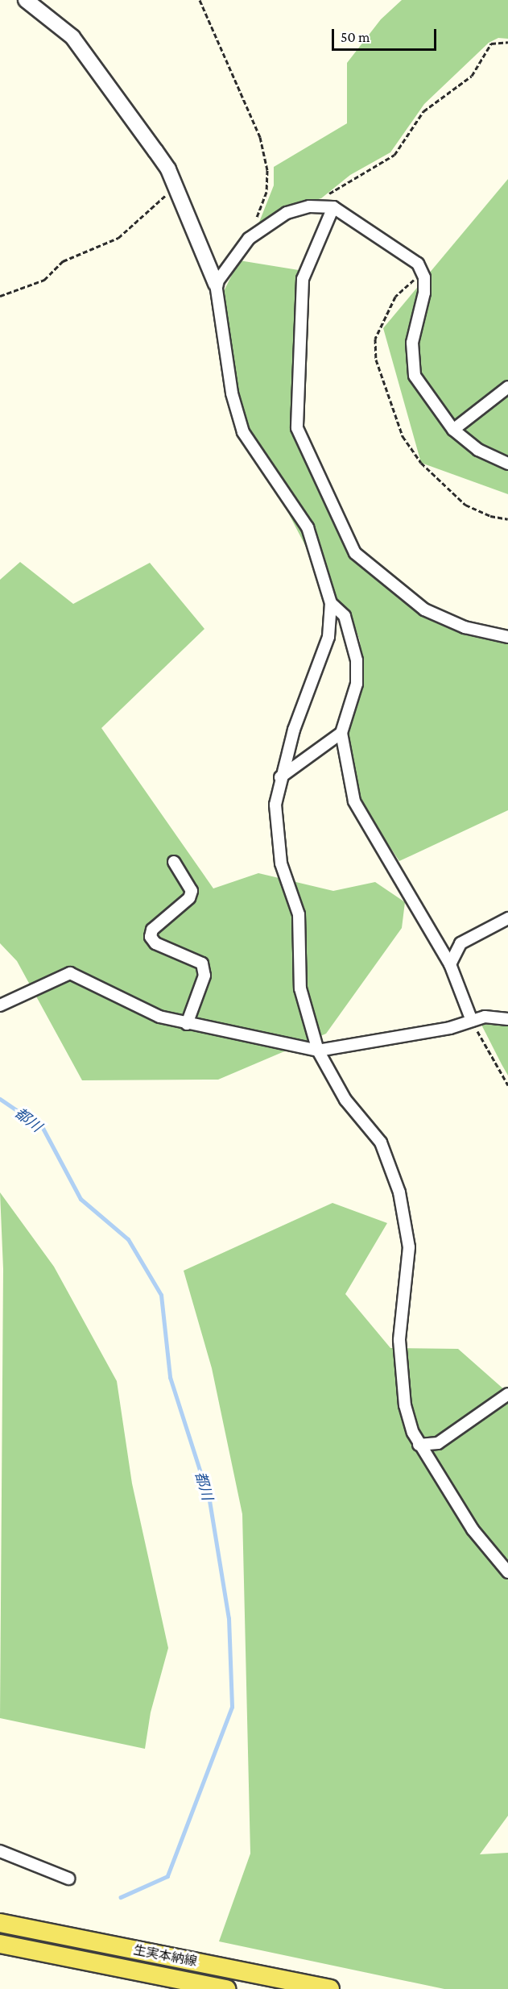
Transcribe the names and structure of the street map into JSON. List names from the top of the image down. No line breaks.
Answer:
{"streets":{"main road":["生実本納線"]},"water":["都川"],"scale_bar":"50 m"}
